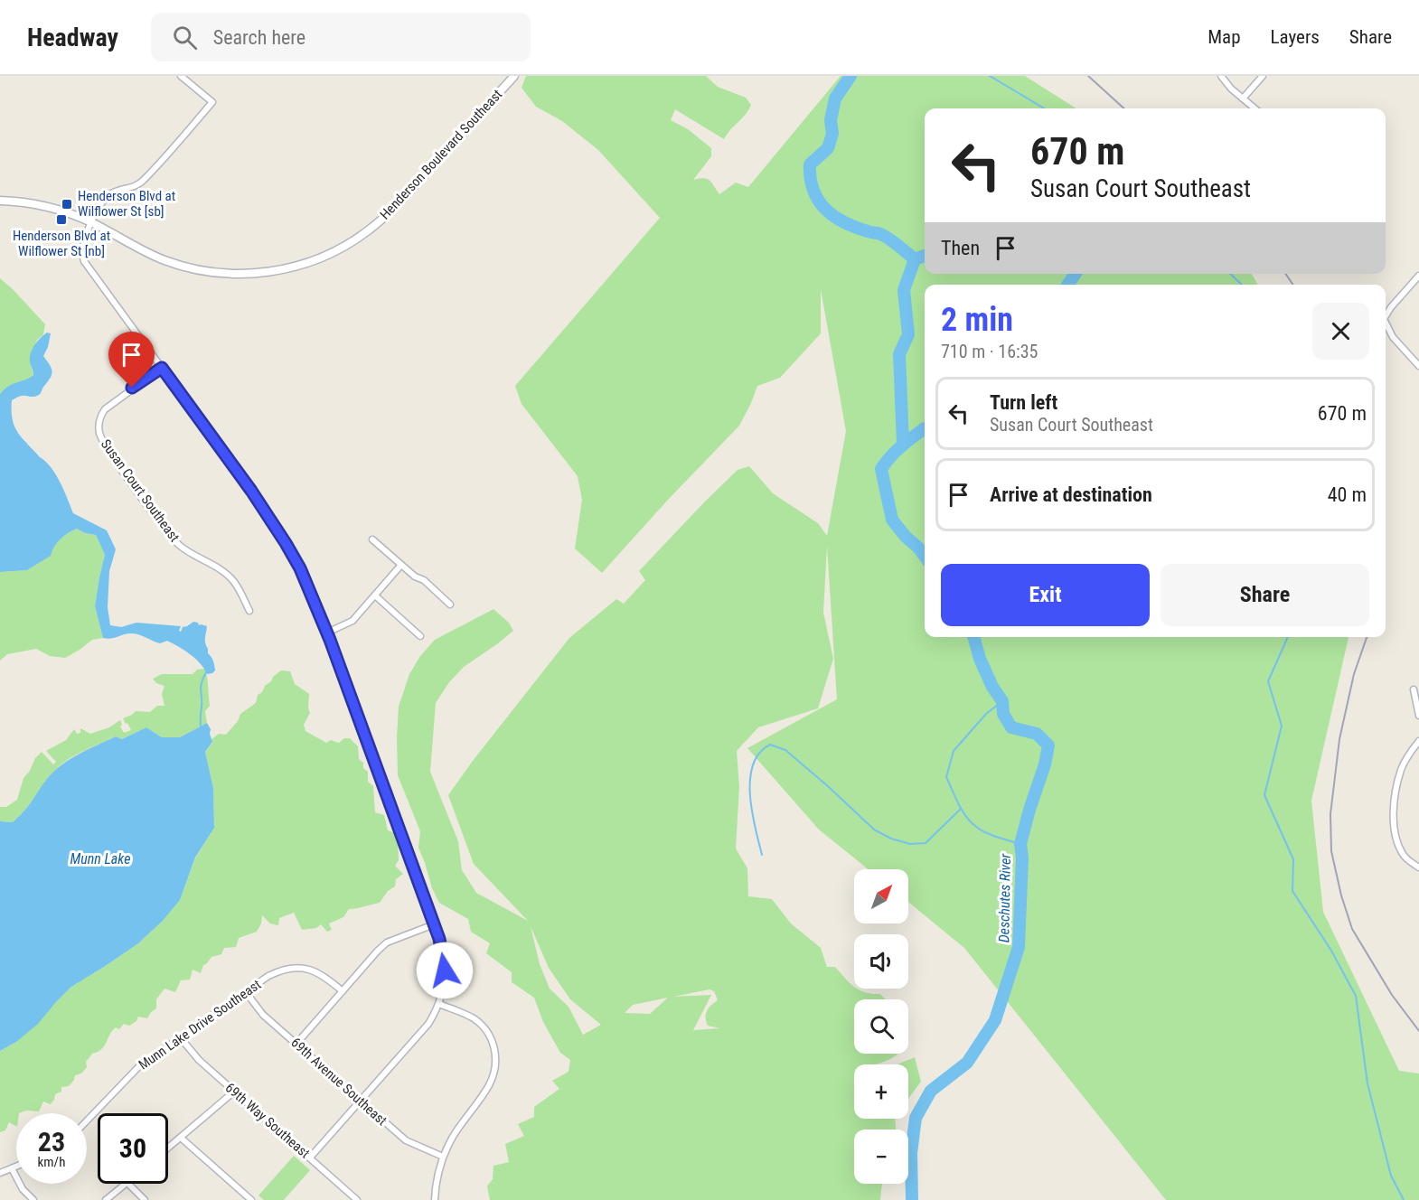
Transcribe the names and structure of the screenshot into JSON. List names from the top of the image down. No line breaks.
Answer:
{"streets":{"street":["Henderson Boulevard Southeast","Susan Court Southeast","Munn Lake Drive Southeast","69th Avenue Southeast","69th Way Southeast"]},"crossings":[["Munn Lake Drive Southeast","69th Avenue Southeast"],["Munn Lake Drive Southeast","69th Way Southeast"]],"water":["Munn Lake","Deschutes River"],"places":{"transit":["Henderson Blvd at Wilflower St [sb]","Henderson Blvd at Wilflower St [nb]"]},"north":"top right","page":{"header":"Headway","search":"Search here","nav":["Map","Layers","Share"],"turn":["670 m","Susan Court Southeast"],"then":"Then","heading":["2 min","710 m · 16:35"],"list":[{"name":"Turn left","note":"Susan Court Southeast","value":"670 m"},{"name":"Arrive at destination","value":"40 m"}],"buttons":["Exit","Share"],"map_buttons":["+","−"],"speed":"23 km/h","limit":"30"}}
